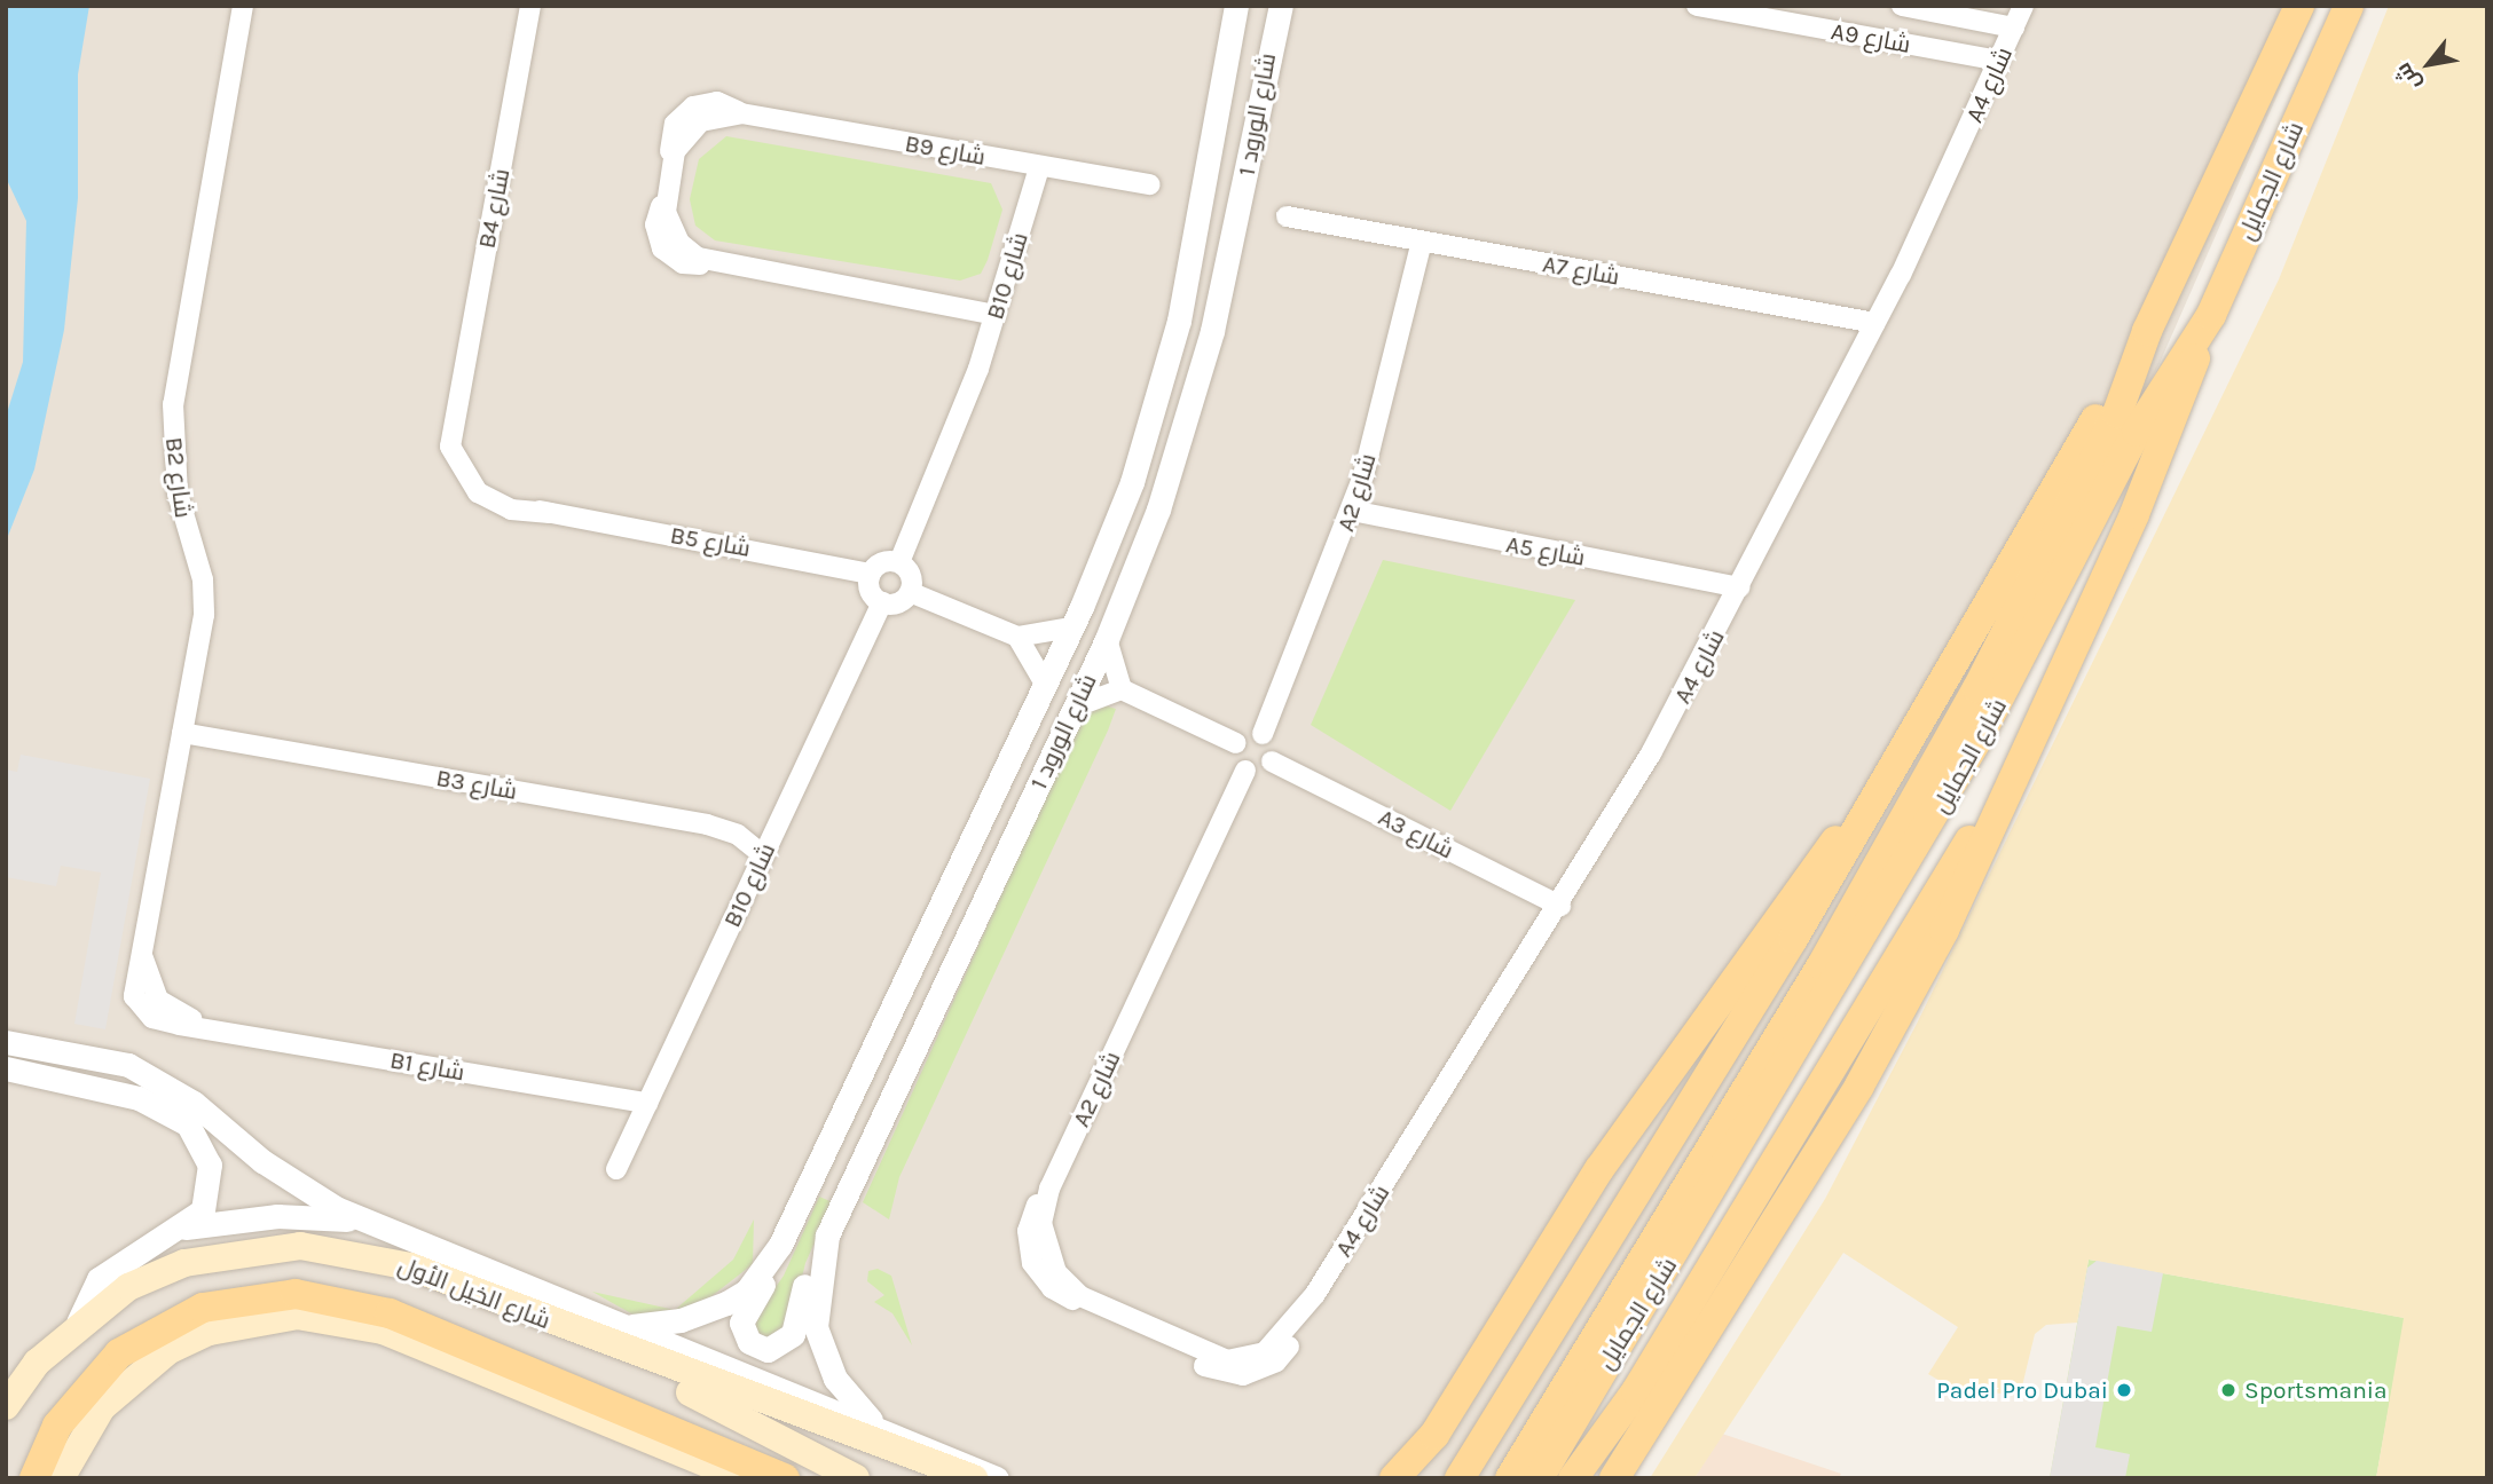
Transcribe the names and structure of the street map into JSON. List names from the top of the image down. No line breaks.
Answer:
{"streets":{"main road":["شارع الجمايل","شارع الخيل الأول"],"street":["A9 شارع","A4 شارع","شارع الورود 1","B9 شارع","B4 شارع","A7 شارع","B10 شارع","B2 شارع","A2 شارع","B5 شارع","A5 شارع","B3 شارع","A3 شارع","B1 شارع"]},"crossings":[["A9 شارع","A4 شارع"],["A4 شارع","A7 شارع"],["A4 شارع","A2 شارع"],["A4 شارع","A5 شارع"],["A4 شارع","A3 شارع"],["B9 شارع","B10 شارع"],["B4 شارع","B5 شارع"],["A7 شارع","A2 شارع"],["B10 شارع","B5 شارع"],["B10 شارع","B3 شارع"],["B10 شارع","B1 شارع"],["B2 شارع","B3 شارع"],["B2 شارع","B1 شارع"],["A2 شارع","A5 شارع"],["A2 شارع","A3 شارع"]],"places":["Padel Pro Dubai","Sportsmania"],"north":"bottom left"}
